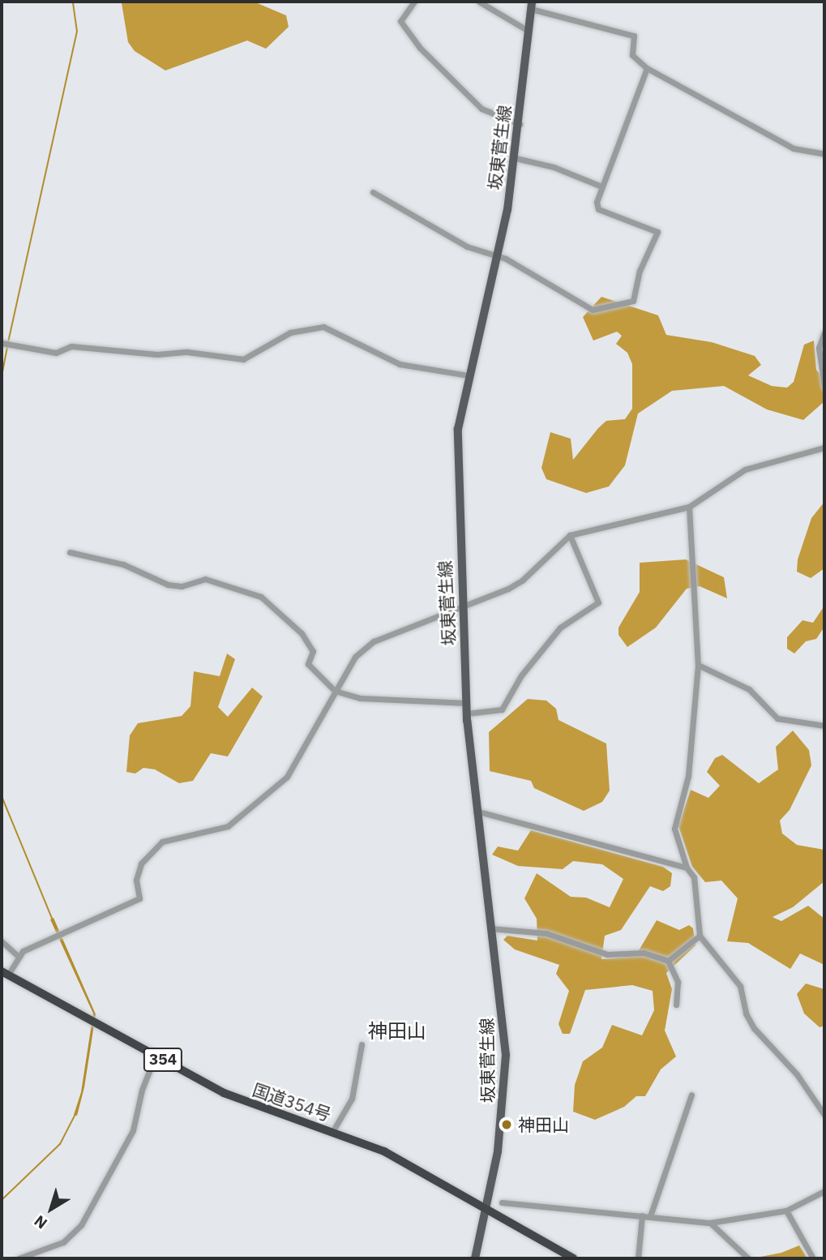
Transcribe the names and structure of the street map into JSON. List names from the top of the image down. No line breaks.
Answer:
{"streets":{"highway":["354","国道354号"],"main road":["坂東菅生線"]},"crossings":[["坂東菅生線","国道354号"]],"districts":["神田山"],"places":["神田山"],"north":"bottom left"}
